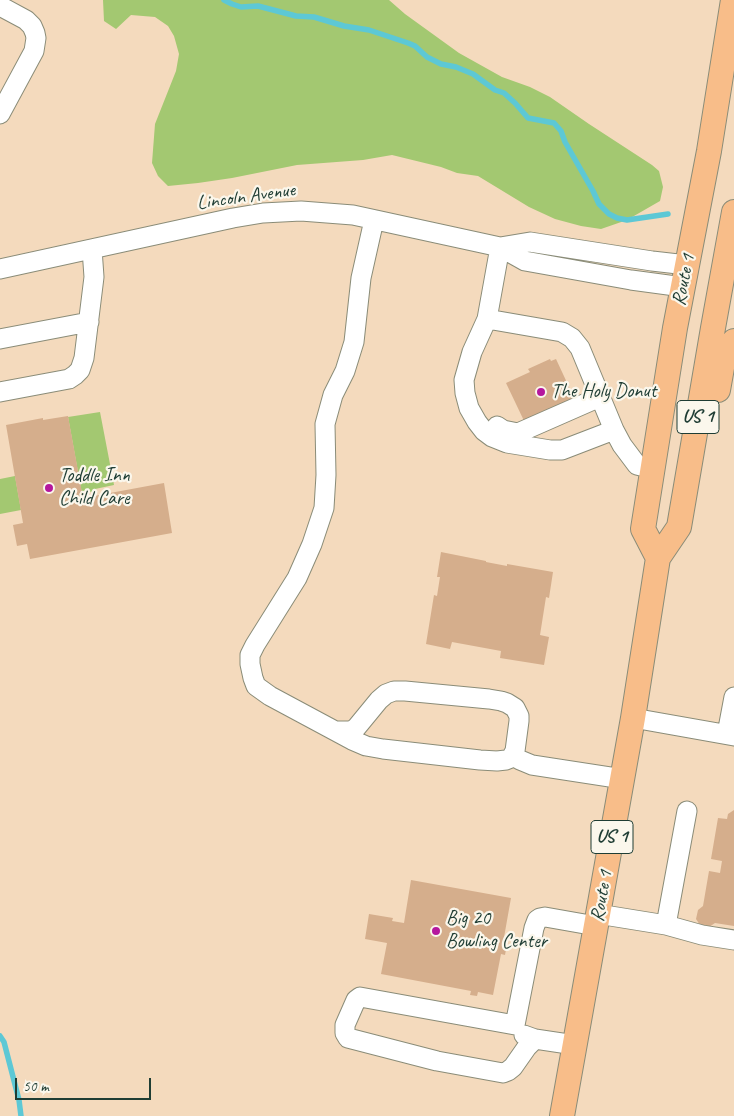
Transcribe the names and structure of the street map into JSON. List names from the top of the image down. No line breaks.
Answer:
{"streets":{"main road":["Route 1","US 1"],"street":["Lincoln Avenue"]},"crossings":[["Lincoln Avenue","Route 1"]],"places":["The Holy Donut","Toddle Inn Child Care","Big 20 Bowling Center"],"scale_bar":"50 m"}
